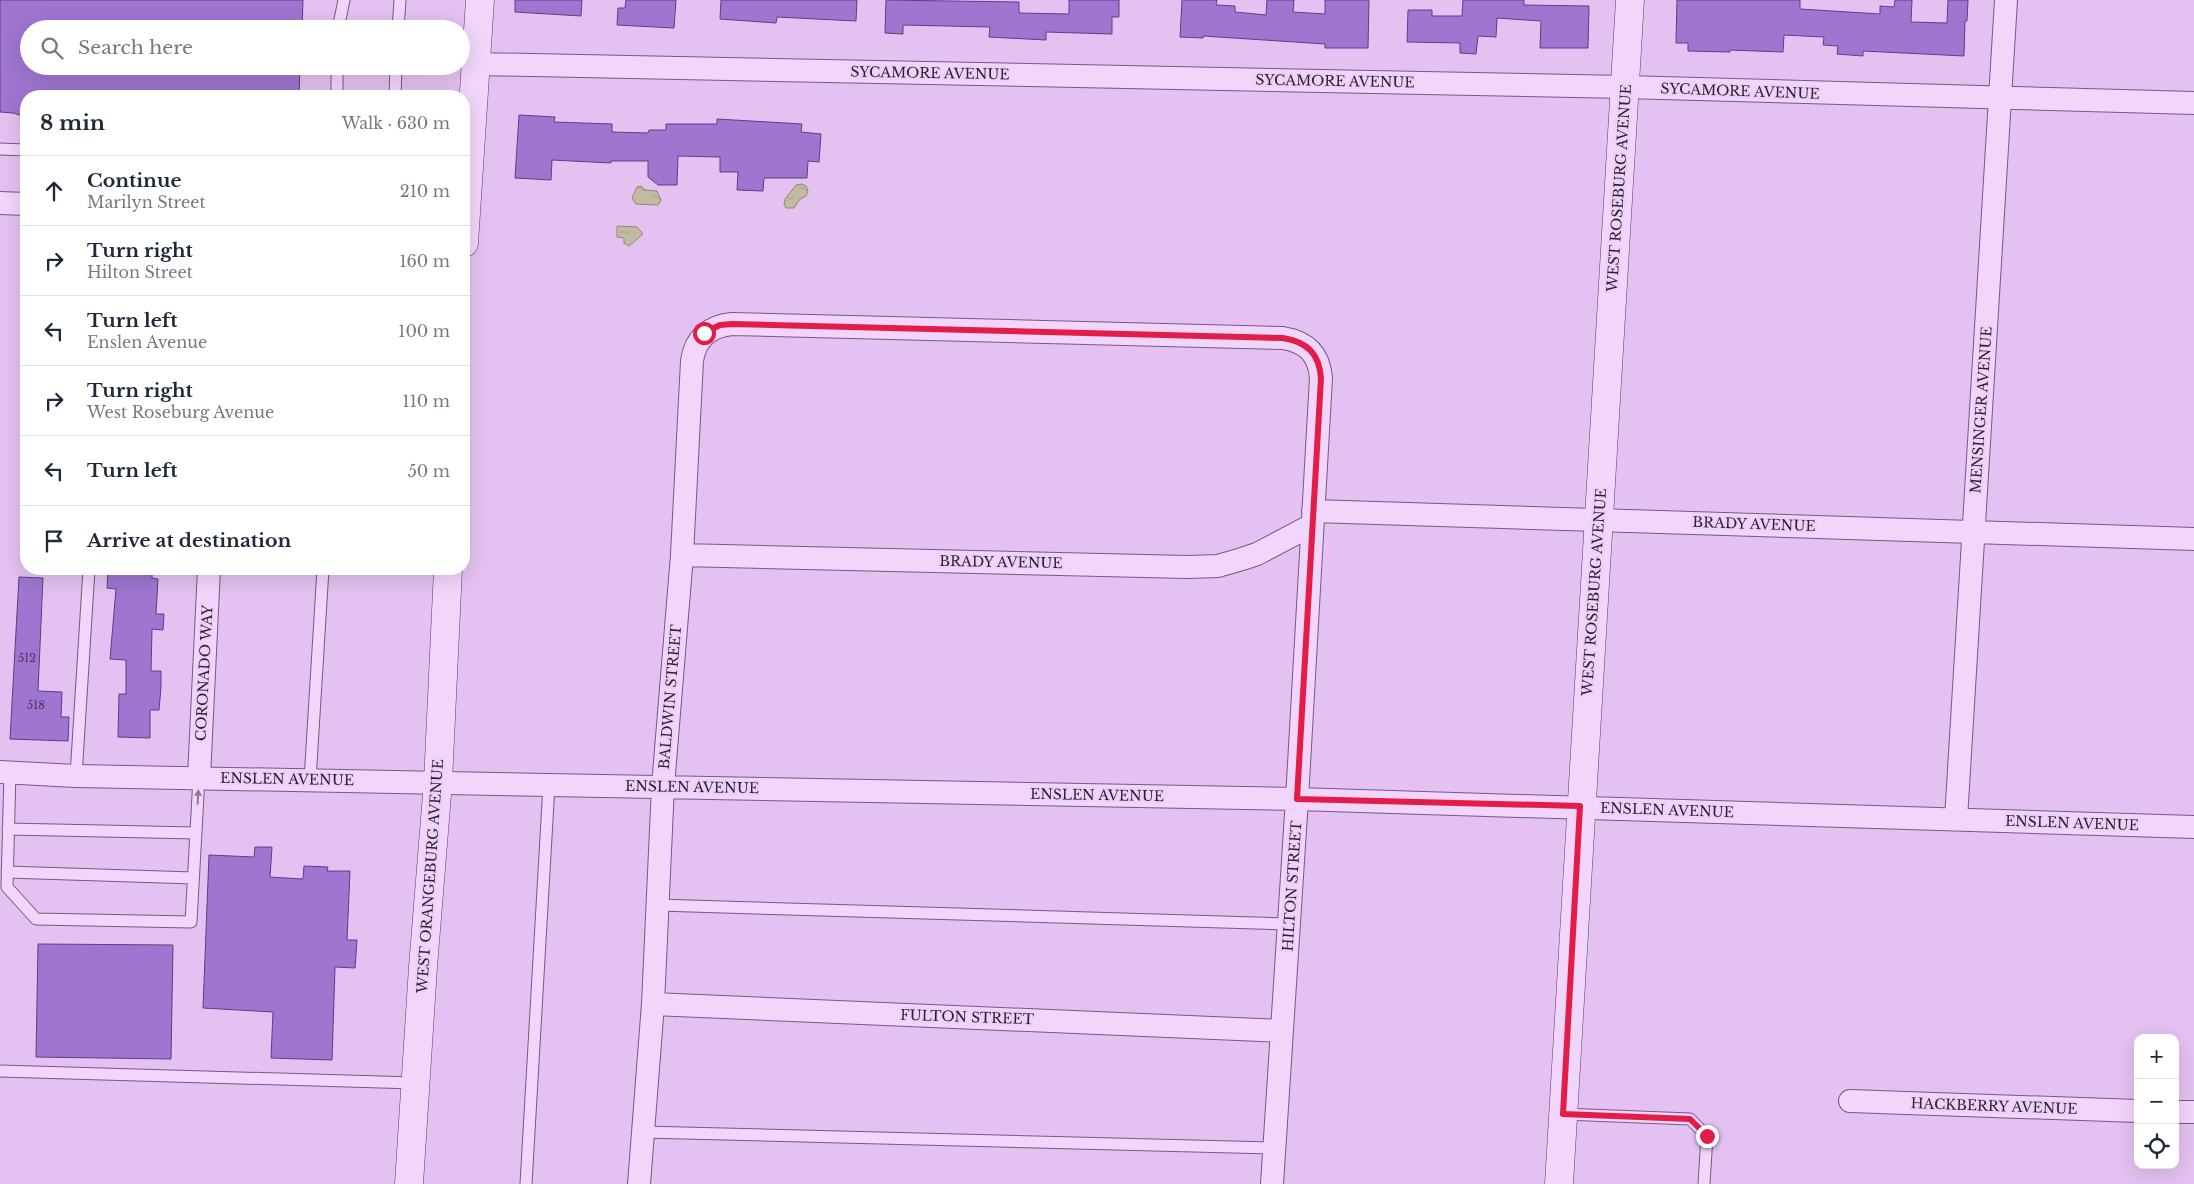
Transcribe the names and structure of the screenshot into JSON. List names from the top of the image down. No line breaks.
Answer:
{"streets":{"street":["SYCAMORE AVENUE","WEST ROSEBURG AVENUE","MENSINGER AVENUE","BRADY AVENUE","CORONADO WAY","BALDWIN STREET","ENSLEN AVENUE","WEST ORANGEBURG AVENUE","HILTON STREET","FULTON STREET","HACKBERRY AVENUE"]},"crossings":[["SYCAMORE AVENUE","WEST ROSEBURG AVENUE"],["SYCAMORE AVENUE","MENSINGER AVENUE"],["WEST ROSEBURG AVENUE","BRADY AVENUE"],["WEST ROSEBURG AVENUE","ENSLEN AVENUE"],["MENSINGER AVENUE","BRADY AVENUE"],["MENSINGER AVENUE","ENSLEN AVENUE"],["BRADY AVENUE","BALDWIN STREET"],["BRADY AVENUE","HILTON STREET"],["CORONADO WAY","ENSLEN AVENUE"],["BALDWIN STREET","ENSLEN AVENUE"],["BALDWIN STREET","HILTON STREET"],["BALDWIN STREET","FULTON STREET"],["ENSLEN AVENUE","WEST ORANGEBURG AVENUE"],["ENSLEN AVENUE","HILTON STREET"],["HILTON STREET","FULTON STREET"]],"house_numbers":["512","518"],"page":{"search":"Search here","heading":["8 min","Walk · 630 m"],"list":[["Continue","Marilyn Street","210 m"],["Turn right","Hilton Street","160 m"],["Turn left","Enslen Avenue","100 m"],["Turn right","West Roseburg Avenue","110 m"],["Turn left","50 m"],"Arrive at destination"],"map_buttons":["+","−"]}}
